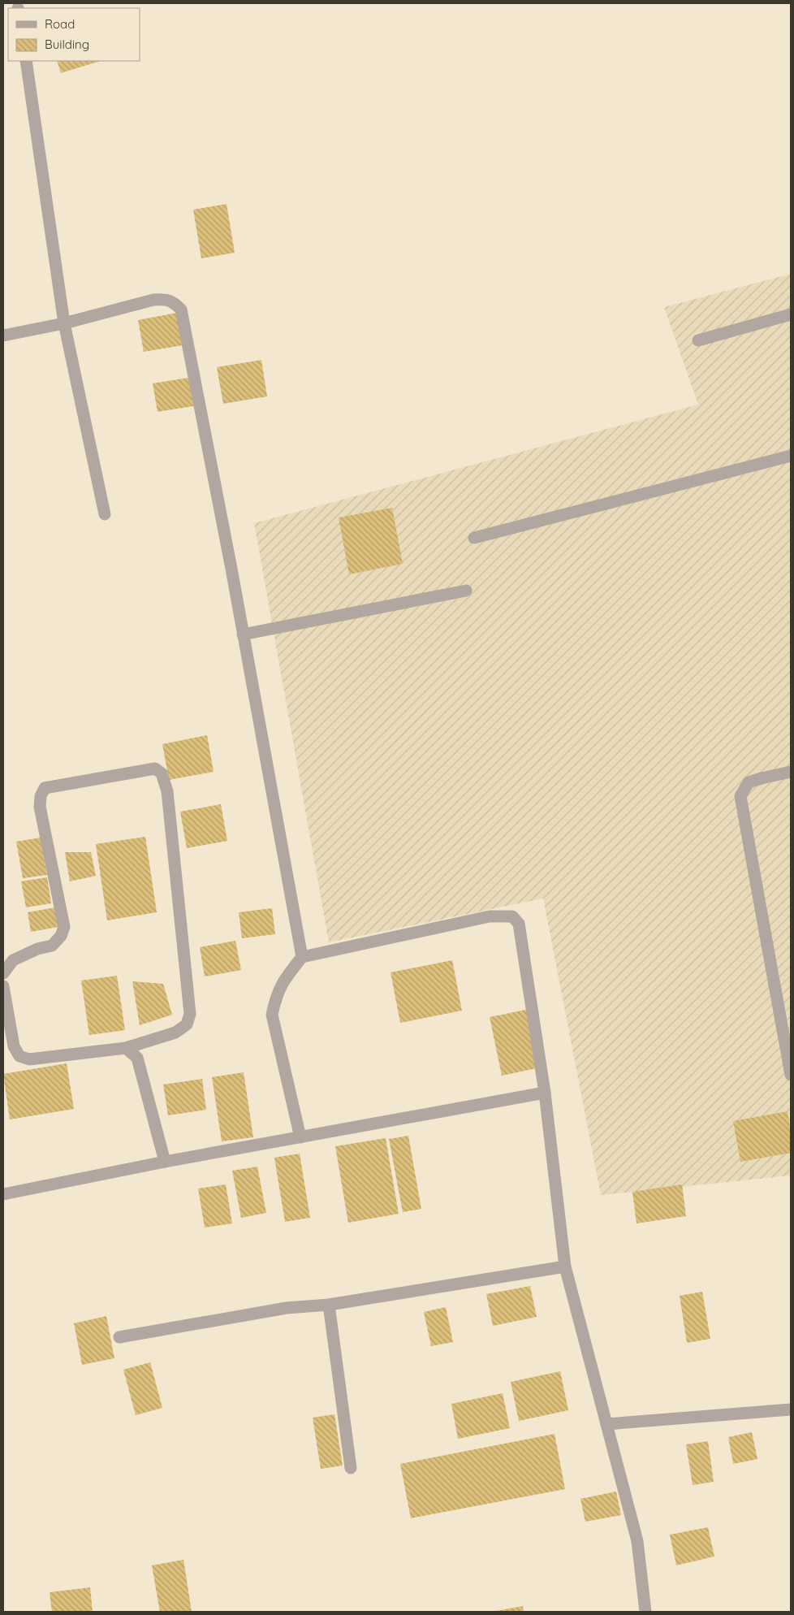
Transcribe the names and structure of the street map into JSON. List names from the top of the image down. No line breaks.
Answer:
{"legend":["Road","Building"]}
